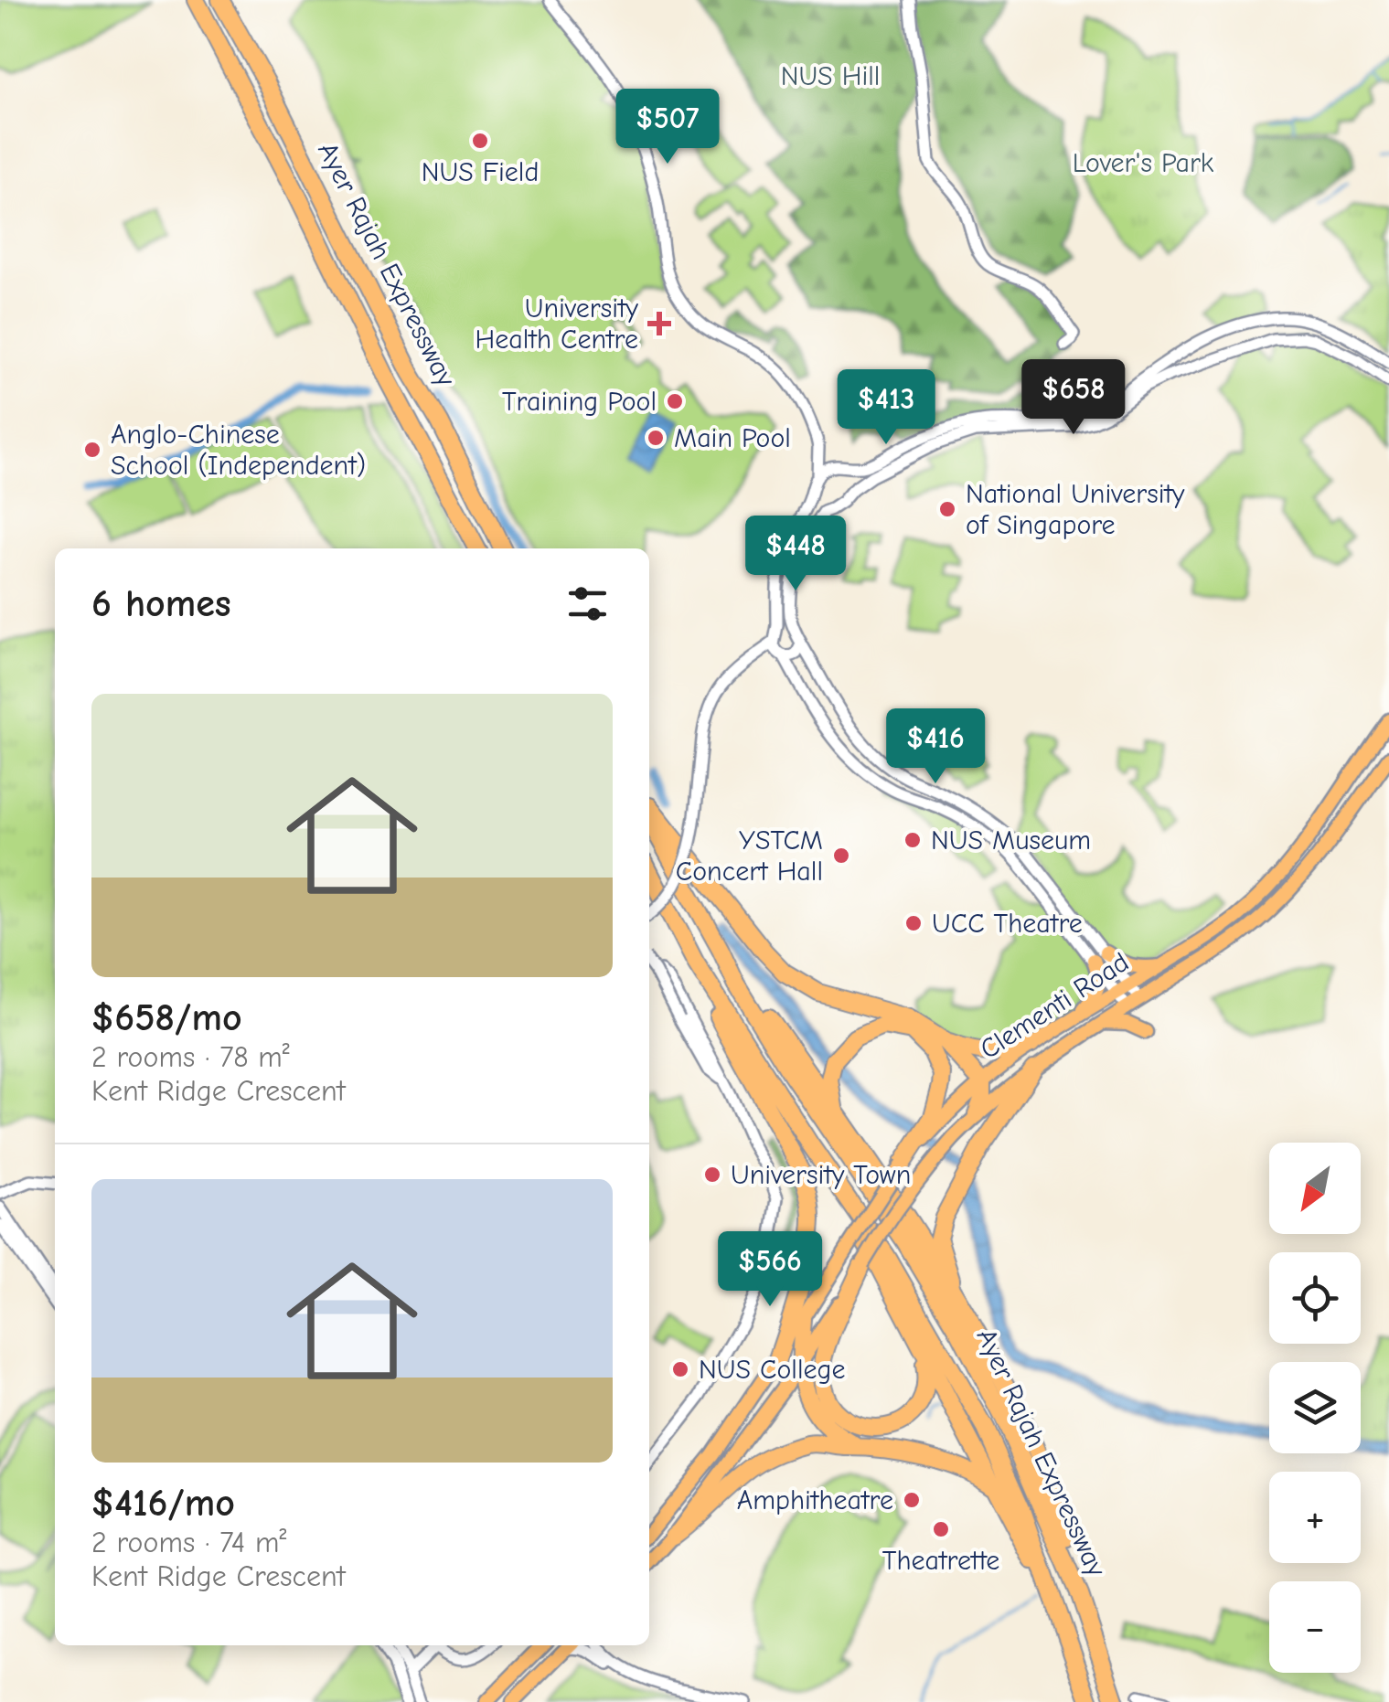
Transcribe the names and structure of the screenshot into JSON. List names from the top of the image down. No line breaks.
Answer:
{"streets":{"highway":["Ayer Rajah Expressway"],"main road":["Clementi Road"]},"parks":["NUS Hill","Lover's Park"],"places":{"other":["NUS Field","Training Pool","Main Pool","Anglo-Chinese School (Independent)","National University of Singapore","NUS Museum","YSTCM Concert Hall","UCC Theatre","University Town","NUS College","Amphitheatre","Theatrette"],"health":["University Health Centre"]},"north":"bottom left","page":{"price":["$507","$658","$413","$448","$416","$566"],"heading":"6 homes","list":[{"name":"$658/mo","note":"2 rooms · 78 m² · Kent Ridge Crescent"},{"name":"$416/mo","note":"2 rooms · 74 m² · Kent Ridge Crescent"}],"map_buttons":["+","−"]}}
